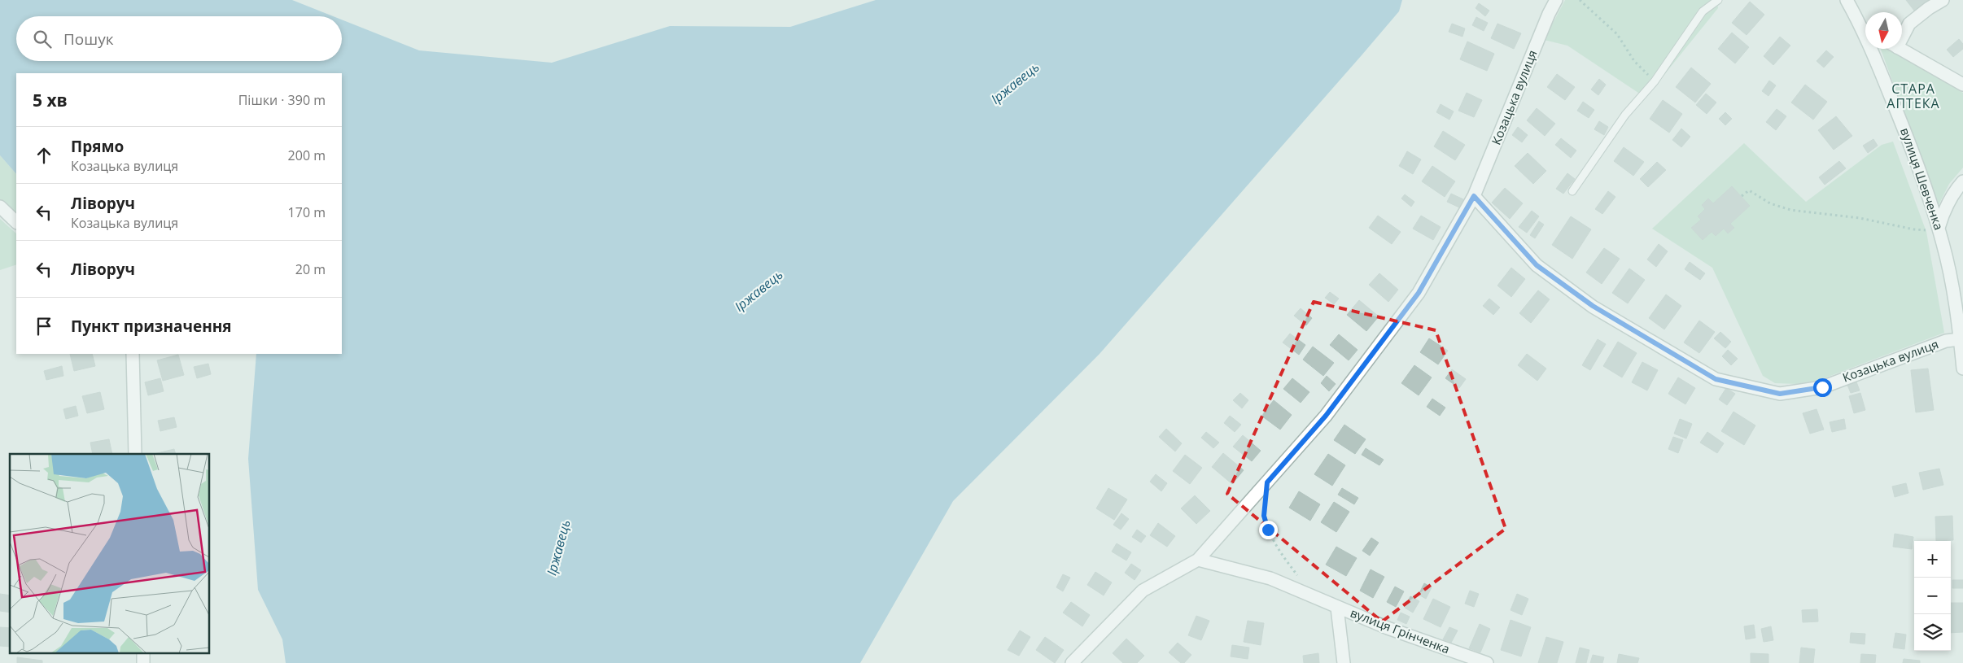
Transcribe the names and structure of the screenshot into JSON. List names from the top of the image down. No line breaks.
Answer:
{"streets":{"street":["Козацька вулиця","вулиця Шевченка","вулиця Грінченка"]},"crossings":[["Козацька вулиця","вулиця Шевченка"],["Козацька вулиця","вулиця Грінченка"]],"districts":["СТАРА АПТЕКА"],"water":["Іржавець"],"north":"bottom","page":{"search":"Пошук","heading":["5 хв","Пішки · 390 m"],"list":[["Прямо","Козацька вулиця","200 m"],["Ліворуч","Козацька вулиця","170 m"],["Ліворуч","20 m"],"Пункт призначення"],"map_buttons":["+","−"]}}
